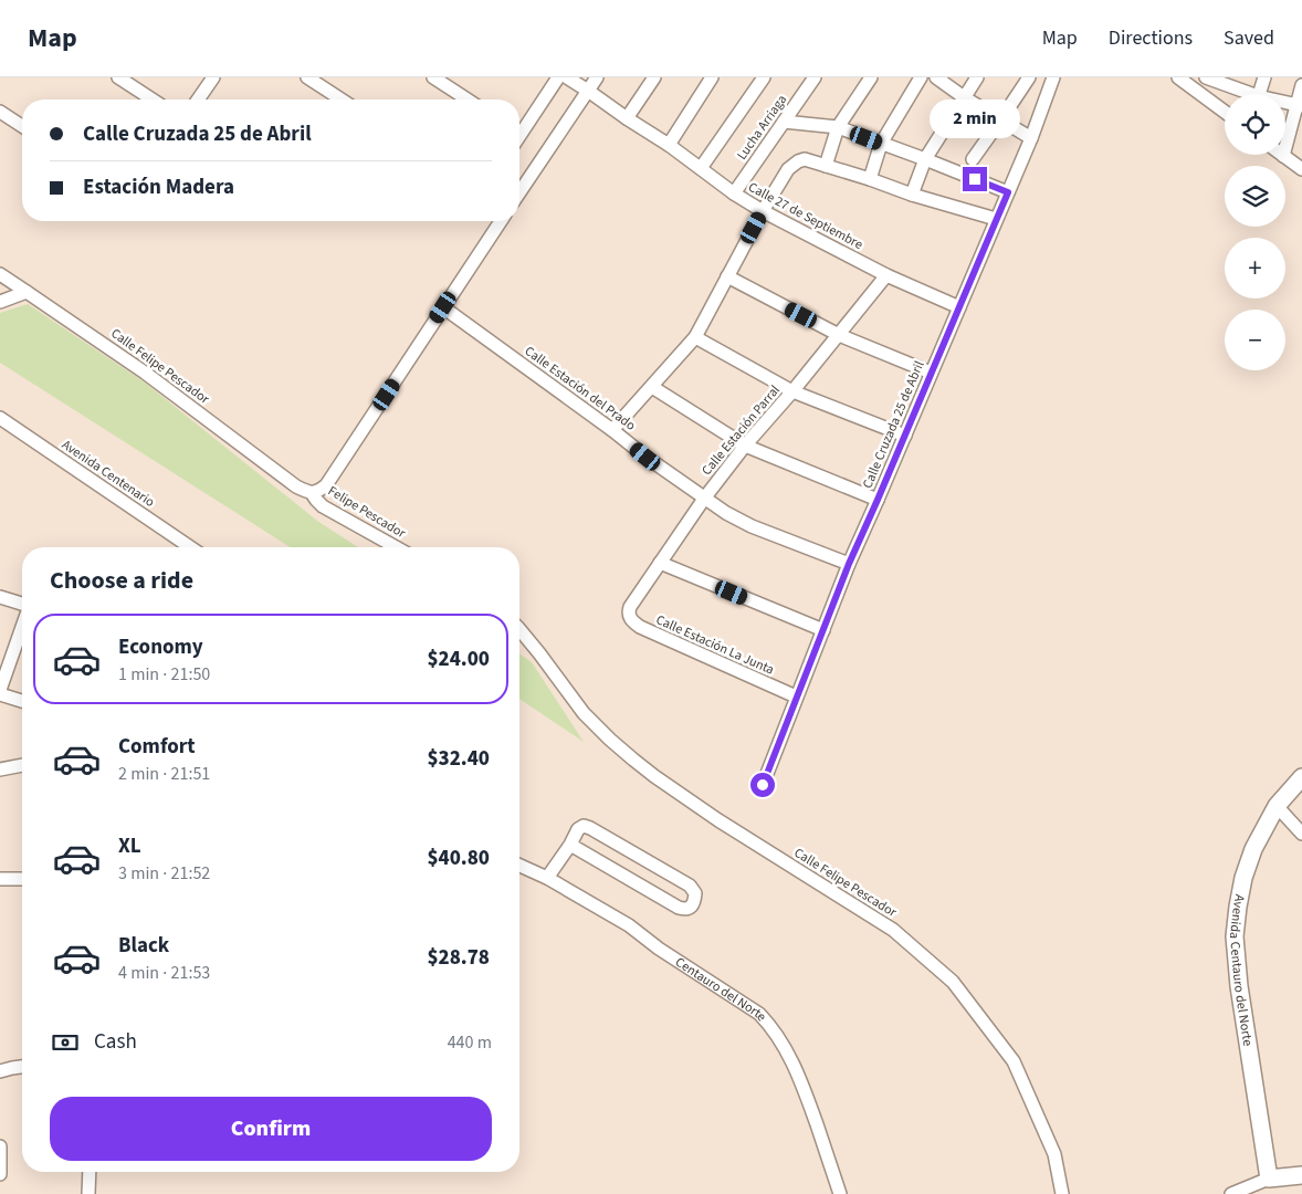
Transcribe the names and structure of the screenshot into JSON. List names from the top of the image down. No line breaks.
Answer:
{"streets":{"main road":["Avenida Centauro del Norte"],"street":["Lucha Arriaga","Calle 27 de Septiembre","Calle Felipe Pescador","Calle Estación del Prado","Calle Cruzada 25 de Abril","Calle Estación Parral","Avenida Centenario","Felipe Pescador","Calle Estación La Junta","Centauro del Norte"]},"crossings":[["Lucha Arriaga","Calle 27 de Septiembre"],["Calle 27 de Septiembre","Calle Cruzada 25 de Abril"],["Calle 27 de Septiembre","Calle Estación Parral"],["Calle Felipe Pescador","Felipe Pescador"],["Calle Estación del Prado","Calle Cruzada 25 de Abril"],["Calle Estación del Prado","Calle Estación Parral"],["Calle Cruzada 25 de Abril","Calle Estación La Junta"],["Calle Estación Parral","Calle Estación La Junta"]],"page":{"header":"Map","nav":["Map","Directions","Saved"],"map_buttons":["+","−"],"bubble":"2 min","banner":["Calle Cruzada 25 de Abril","Estación Madera"],"heading":"Choose a ride","list":[{"name":"Economy","note":"1 min · 21:50","value":"$24.00"},{"name":"Comfort","note":"2 min · 21:51","value":"$32.40"},{"name":"XL","note":"3 min · 21:52","value":"$40.80"},{"name":"Black","note":"4 min · 21:53","value":"$28.78"}],"pay":["Cash","440 m"],"buttons":"Confirm"}}
